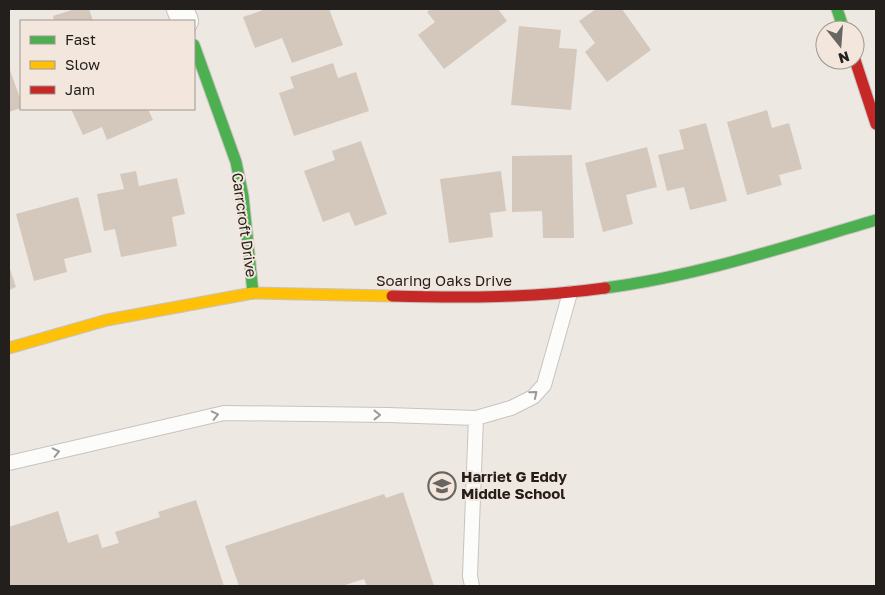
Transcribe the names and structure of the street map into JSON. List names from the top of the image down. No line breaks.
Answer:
{"streets":{"street":["Carrcroft Drive","Soaring Oaks Drive"]},"crossings":[["Carrcroft Drive","Soaring Oaks Drive"]],"places":{"school or university":["Harriet G Eddy Middle School"]},"legend":["Fast","Slow","Jam"],"north":"bottom"}
